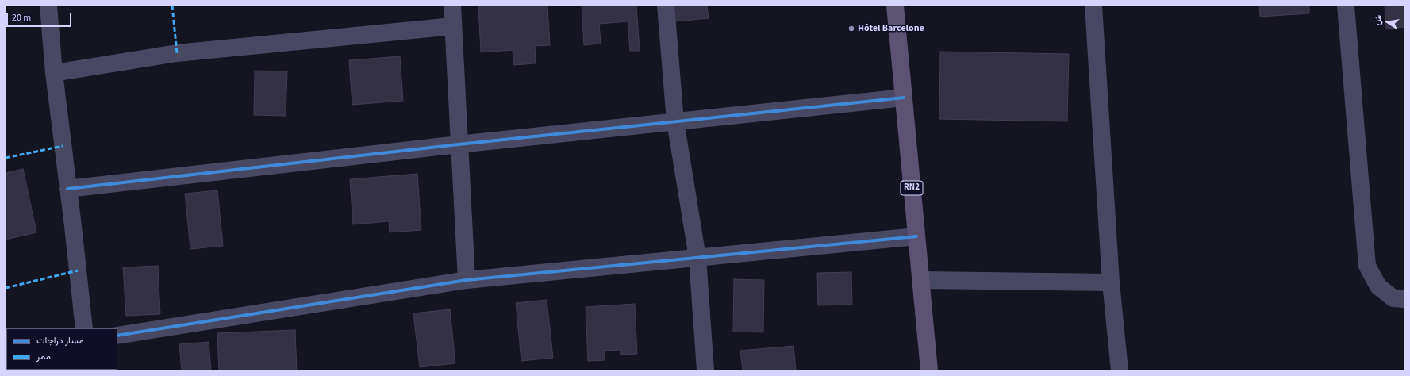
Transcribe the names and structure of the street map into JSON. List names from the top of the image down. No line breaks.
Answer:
{"streets":{"main road":["RN2"]},"places":["Hôtel Barcelone"],"legend":["مسار دراجات","ممر"],"scale_bar":"20 m","north":"left"}
